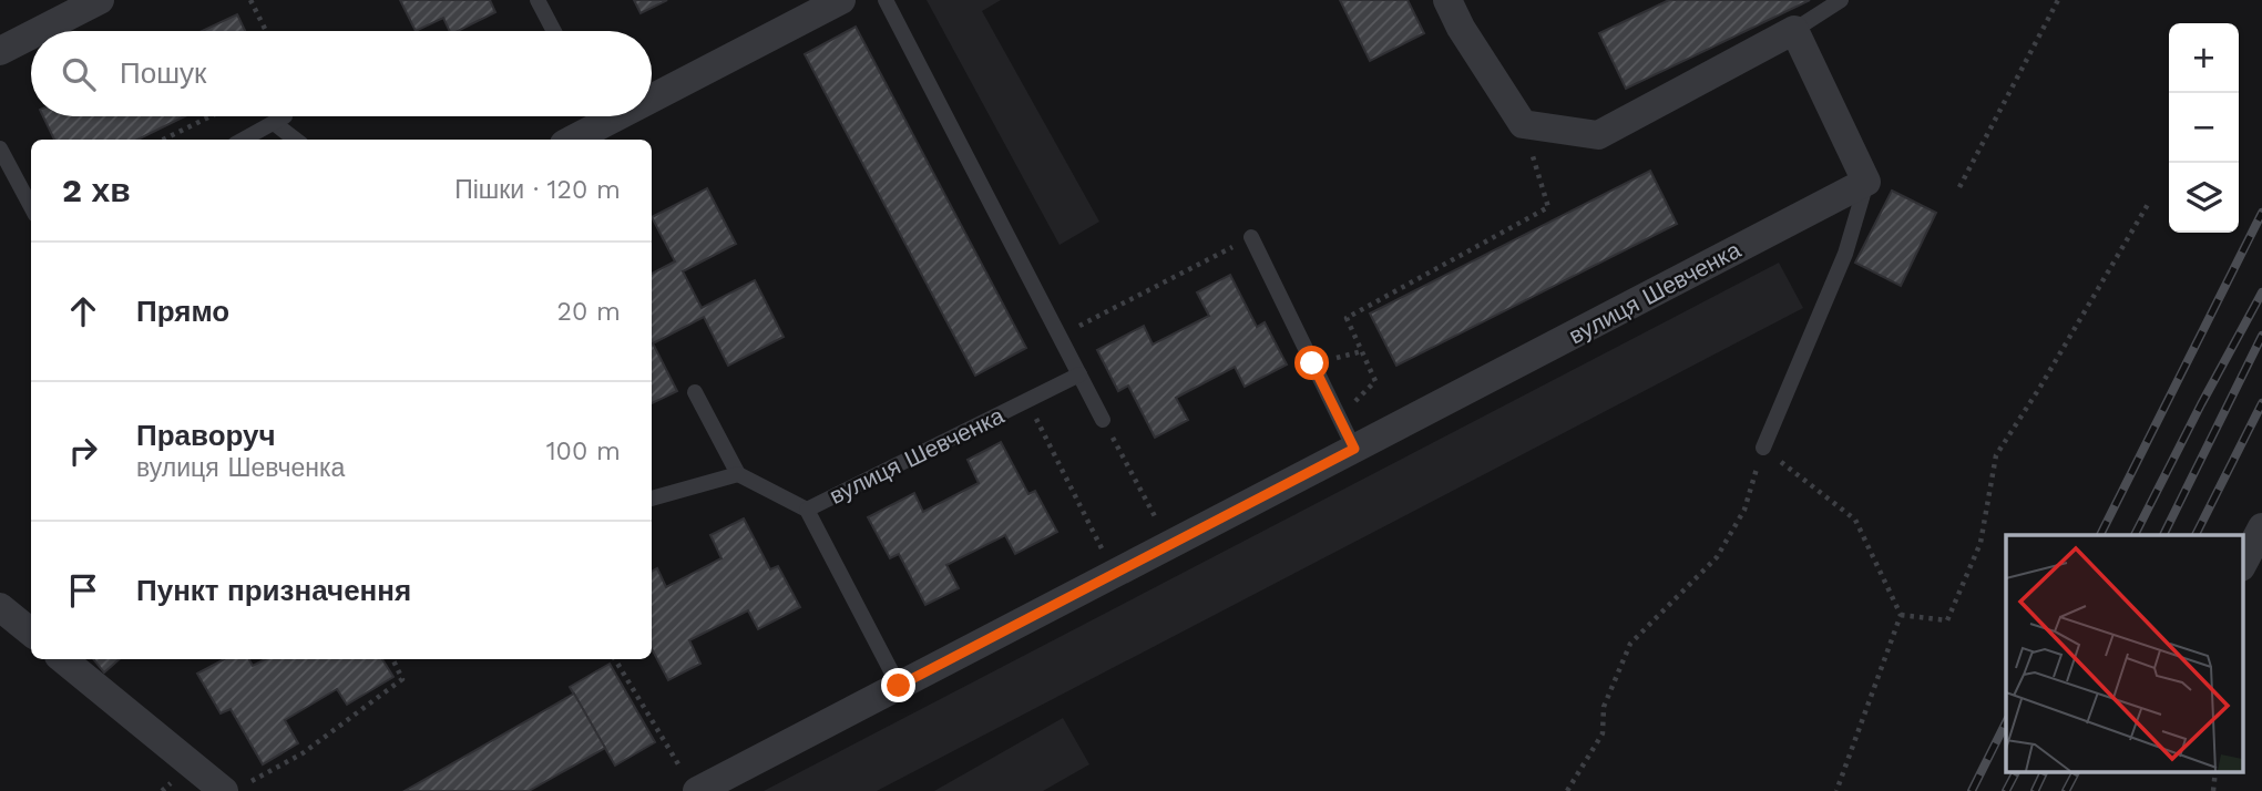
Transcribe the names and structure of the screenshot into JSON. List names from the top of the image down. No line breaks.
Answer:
{"streets":{"street":["вулиця Шевченка"]},"page":{"map_buttons":["+","−"],"search":"Пошук","heading":["2 хв","Пішки · 120 m"],"list":[["Прямо","20 m"],["Праворуч","вулиця Шевченка","100 m"],"Пункт призначення"]}}
